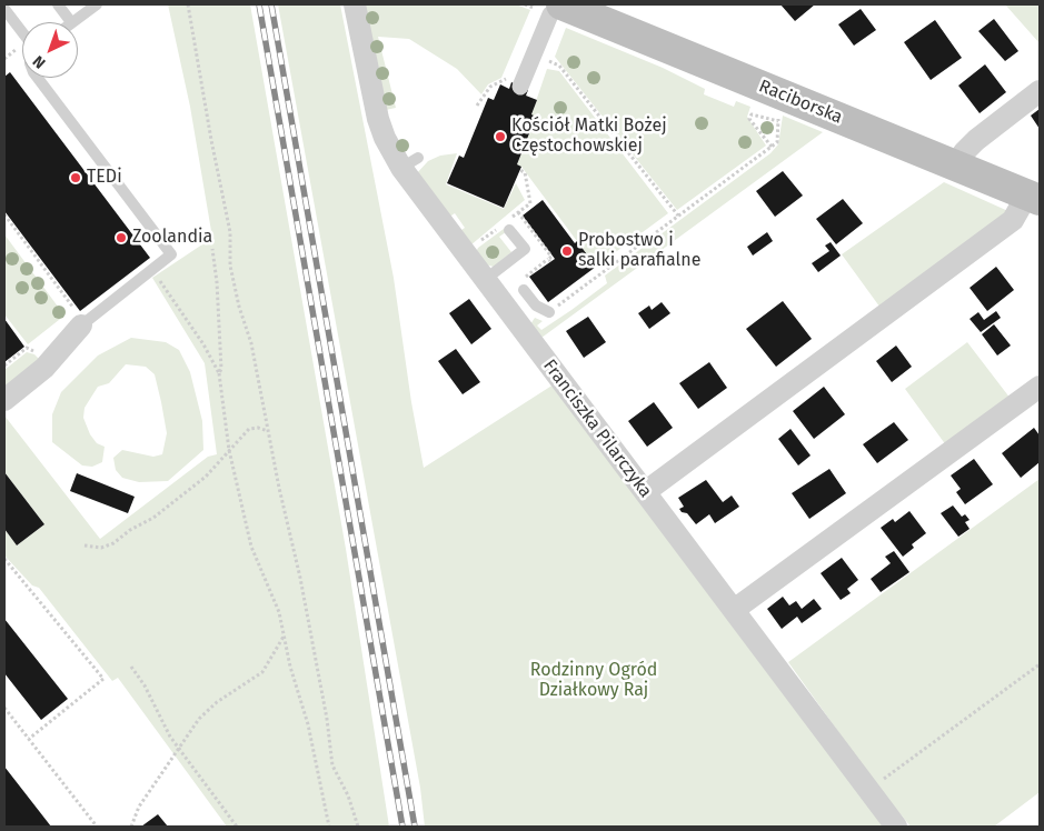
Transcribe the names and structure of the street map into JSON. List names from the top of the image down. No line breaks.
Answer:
{"streets":{"main road":["Raciborska"],"street":["Franciszka Pilarczyka"]},"parks":["Rodzinny Ogród Działkowy Raj"],"places":["Kościół Matki Bożej Częstochowskiej","TEDi","Zoolandia","Probostwo i salki parafialne"],"north":"bottom left"}
